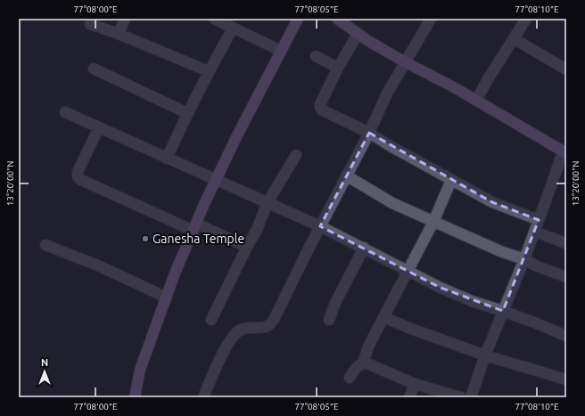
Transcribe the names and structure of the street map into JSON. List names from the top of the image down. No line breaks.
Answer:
{"places":["Ganesha Temple"],"north":"top","coordinates":["77°08'00\"E","77°08'05\"E","77°08'10\"E","13°20'00\"N"]}
